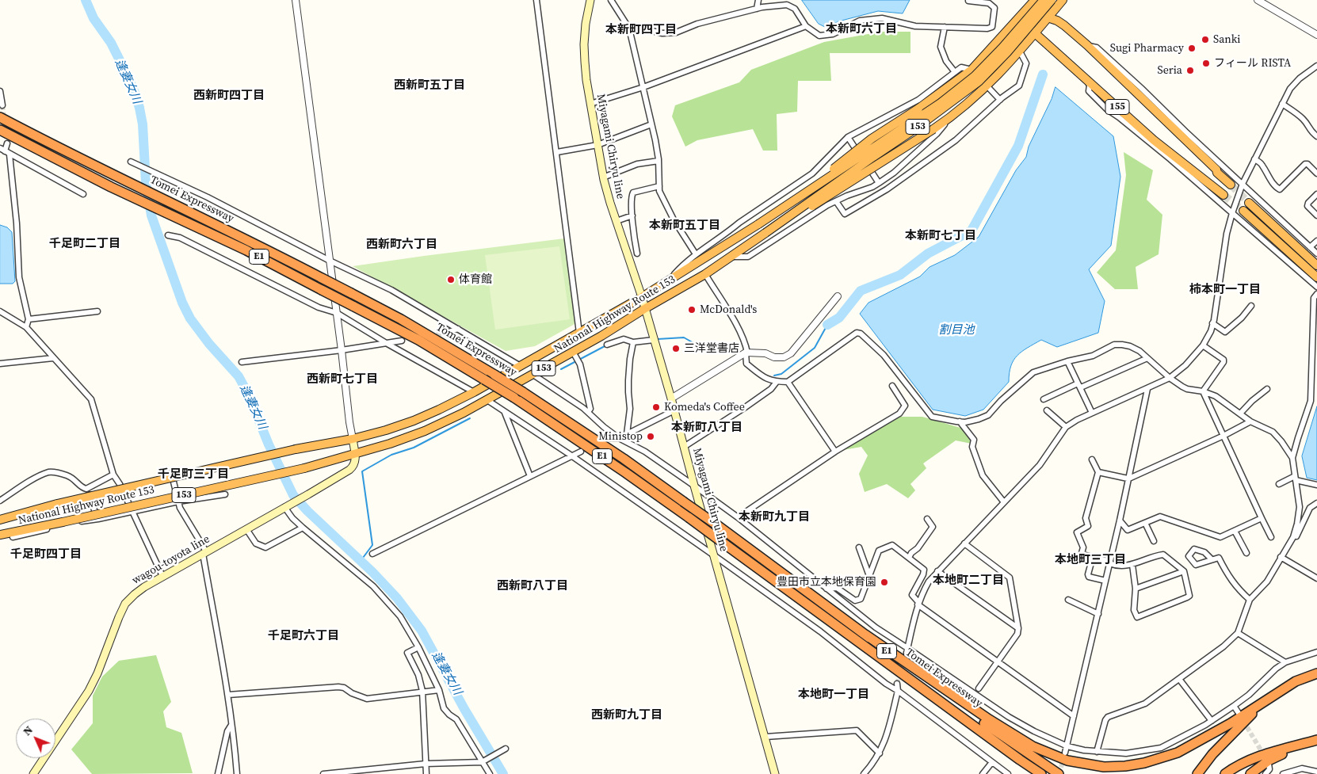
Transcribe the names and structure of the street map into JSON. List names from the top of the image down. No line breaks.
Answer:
{"streets":{"highway":["155","153","Tomei Expressway","E1","National Highway Route 153"],"main road":["Miyagami Chiryu line","wagou-toyota line"]},"crossings":[["155","153"],["153","National Highway Route 153"],["Miyagami Chiryu line","National Highway Route 153"],["National Highway Route 153","wagou-toyota line"]],"districts":["本新町六丁目","本新町四丁目","西新町五丁目","西新町四丁目","本新町五丁目","本新町七丁目","千足町二丁目","西新町六丁目","柿本町一丁目","西新町七丁目","本新町八丁目","千足町三丁目","本新町九丁目","千足町四丁目","本地町三丁目","本地町二丁目","西新町八丁目","千足町六丁目","本地町一丁目","西新町九丁目"],"water":["逢妻女川","割目池"],"places":["Sanki","Sugi Pharmacy","フィール RISTA","Seria","体育館","McDonald's","三洋堂書店","Komeda's Coffee","Ministop","豊田市立本地保育園"],"north":"top left"}
